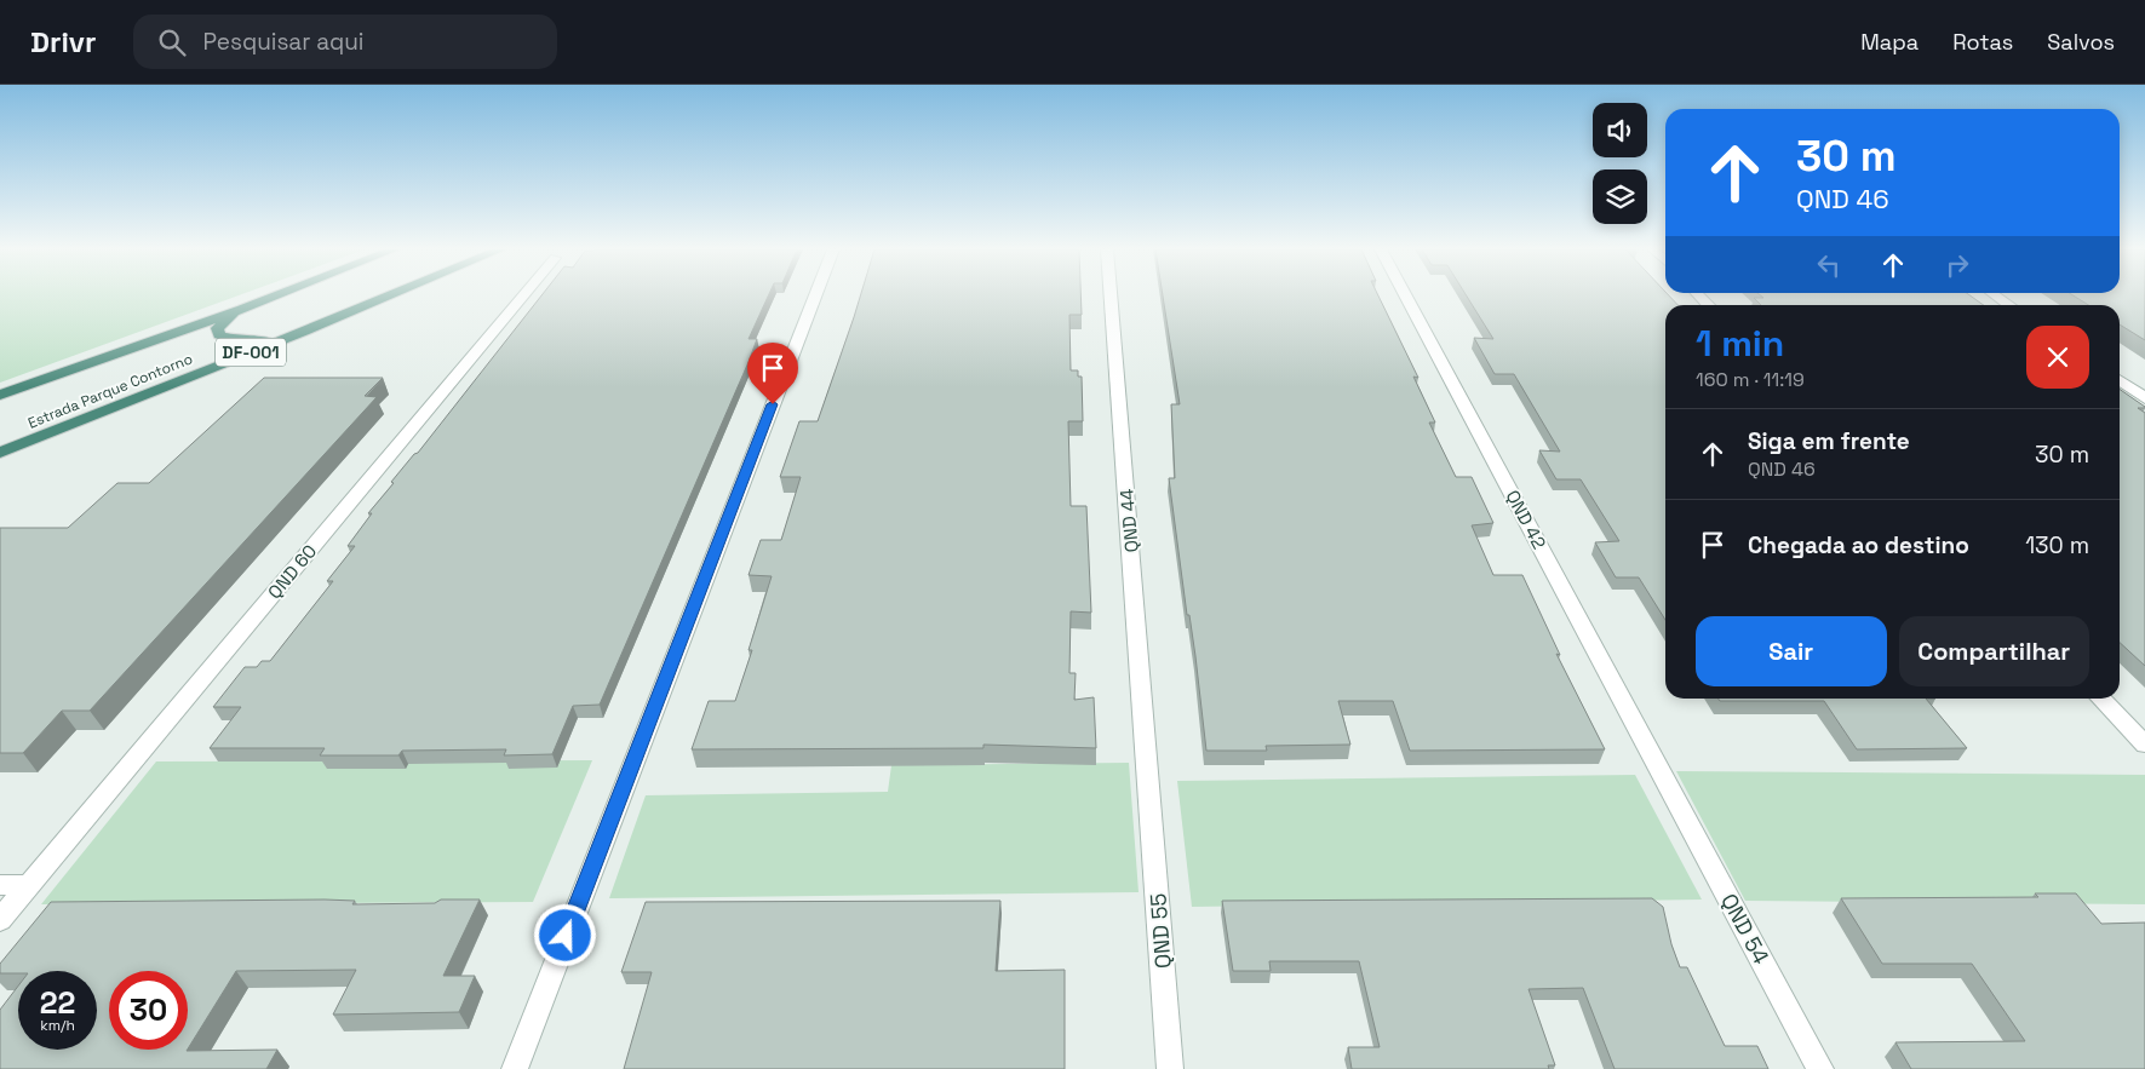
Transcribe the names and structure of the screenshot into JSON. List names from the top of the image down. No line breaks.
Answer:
{"streets":{"highway":["DF-001","Estrada Parque Contorno"],"street":["QND 42","QND 44","QND 60","QND 54","QND 55"]},"crossings":[["QND 42","QND 54"],["QND 44","QND 55"]],"page":{"header":"Drivr","search":"Pesquisar aqui","nav":["Mapa","Rotas","Salvos"],"turn":["30 m","QND 46"],"heading":["1 min","160 m · 11:19"],"list":[{"name":"Siga em frente","note":"QND 46","value":"30 m"},{"name":"Chegada ao destino","value":"130 m"}],"buttons":["Sair","Compartilhar"],"speed":"22 km/h","limit":"30"}}
